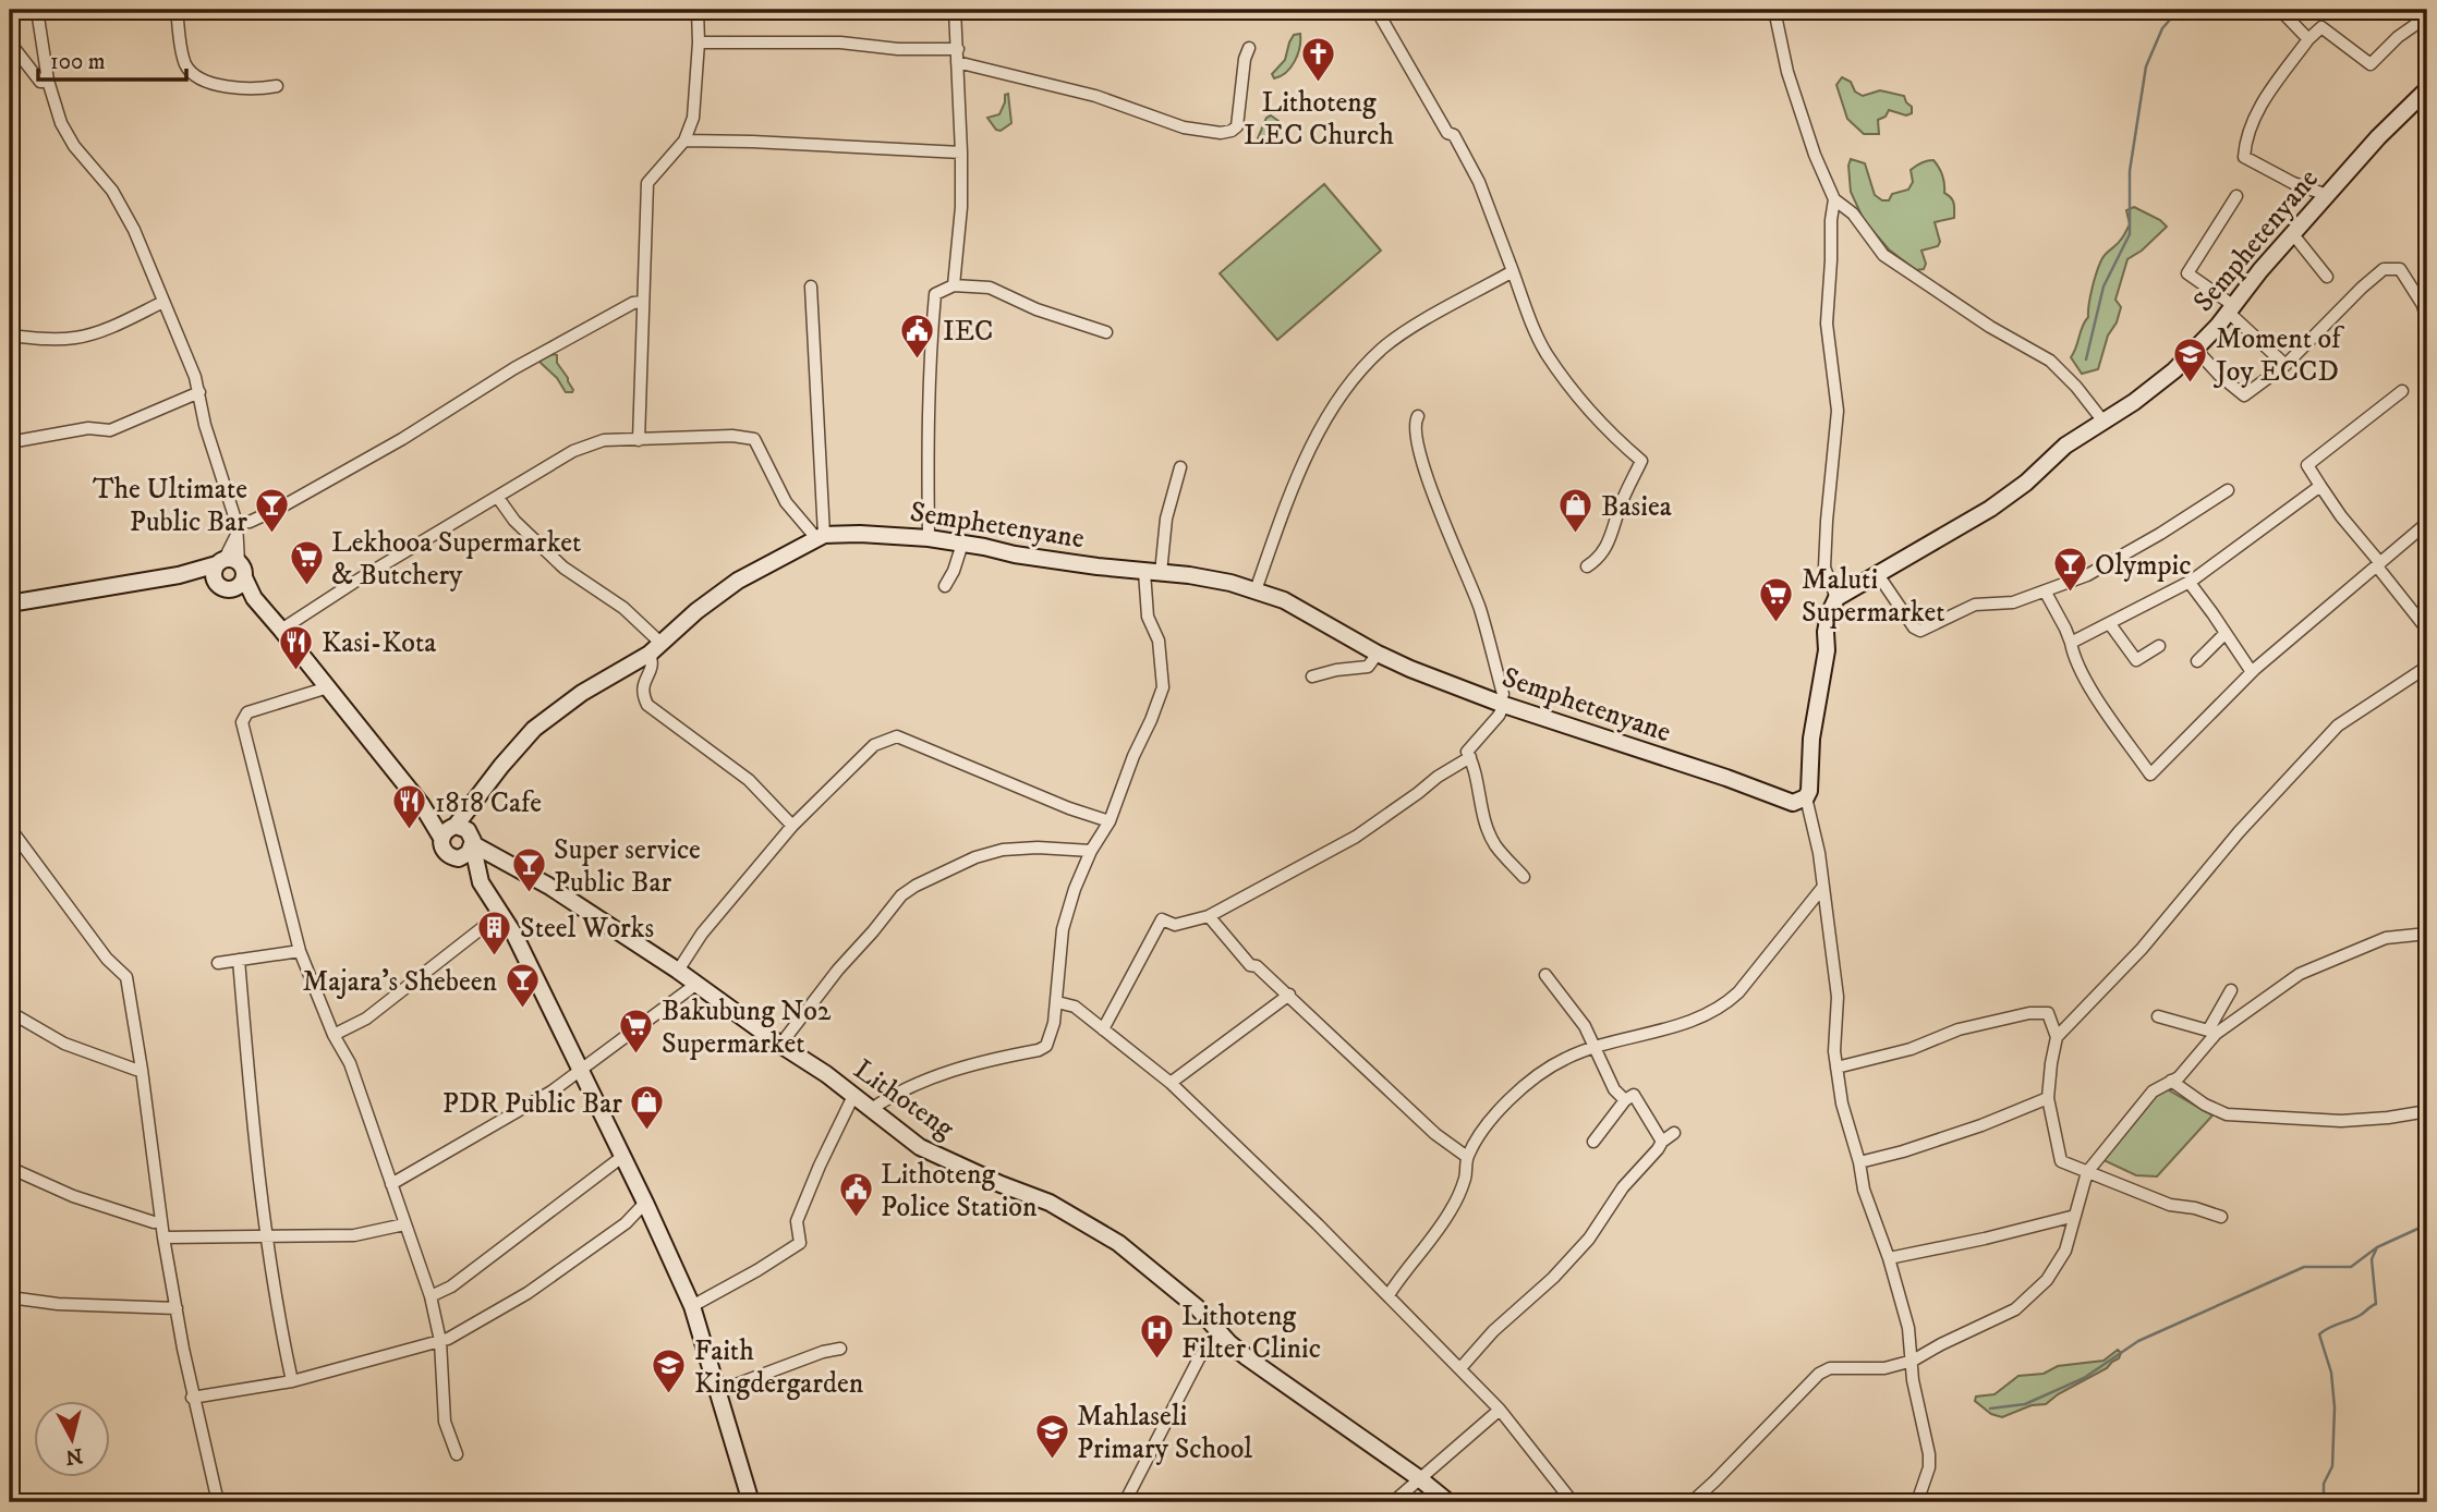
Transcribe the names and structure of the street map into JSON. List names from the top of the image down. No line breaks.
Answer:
{"streets":{"main road":["Semphetenyane","Lithoteng"]},"crossings":[["Semphetenyane","Lithoteng"]],"places":{"church":["Lithoteng LEC Church"],"public building":["IEC","Lithoteng Police Station"],"school or university":["Moment of Joy ECCD","Faith Kingdergarden","Mahlaseli Primary School"],"bar":["The Ultimate Public Bar","Olympic","Super service Public Bar","Majara's Shebeen"],"shop":["Basiea","PDR Public Bar"],"supermarket":["Lekhooa Supermarket & Butchery","Maluti Supermarket","Bakubung No2 Supermarket"],"restaurant":["Kasi-Kota","1818 Cafe"],"building":["Steel Works"],"hospital":["Lithoteng Filter Clinic"]},"scale_bar":"100 m","north":"bottom"}
